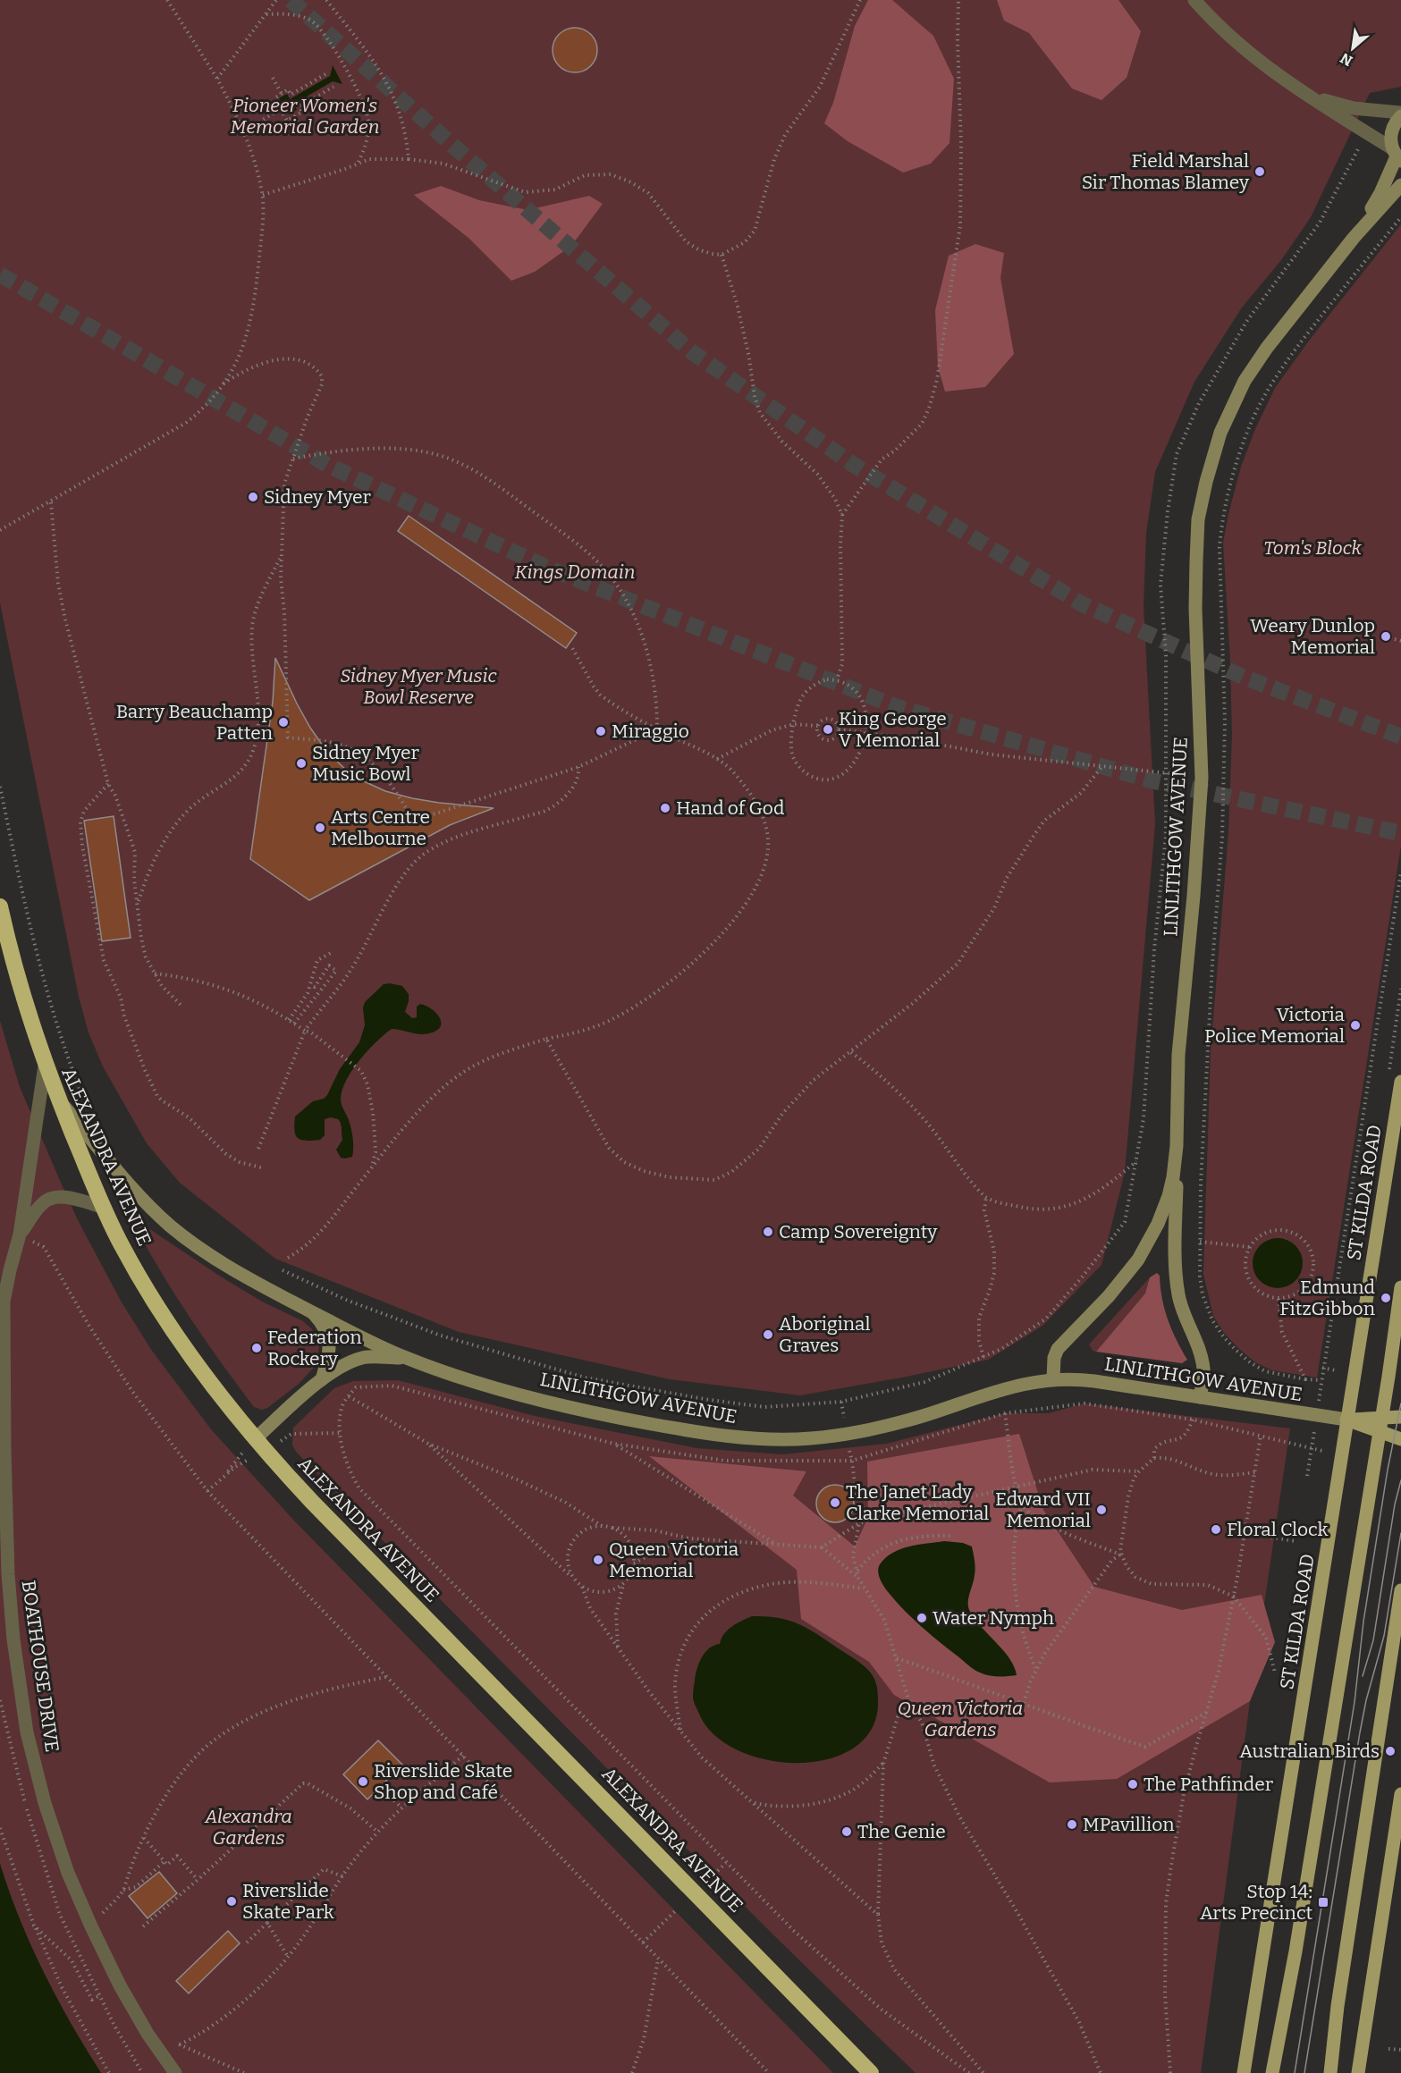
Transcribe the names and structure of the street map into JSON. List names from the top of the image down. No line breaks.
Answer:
{"streets":{"highway":["ALEXANDRA AVENUE"],"main road":["ST KILDA ROAD"],"street":["LINLITHGOW AVENUE","BOATHOUSE DRIVE"]},"crossings":[["LINLITHGOW AVENUE","ALEXANDRA AVENUE"],["LINLITHGOW AVENUE","ST KILDA ROAD"],["ALEXANDRA AVENUE","BOATHOUSE DRIVE"]],"parks":["Pioneer Women's Memorial Garden","Tom's Block","Kings Domain","Sidney Myer Music Bowl Reserve","Queen Victoria Gardens","Alexandra Gardens"],"places":{"other":["Field Marshal Sir Thomas Blamey","Sidney Myer","Weary Dunlop Memorial","Barry Beauchamp Patten","King George V Memorial","Miraggio","Sidney Myer Music Bowl","Hand of God","Arts Centre Melbourne","Victoria Police Memorial","Camp Sovereignty","Edmund FitzGibbon","Aboriginal Graves","Federation Rockery","The Janet Lady Clarke Memorial","Edward VII Memorial","Floral Clock","Queen Victoria Memorial","Water Nymph","Australian Birds","Riverslide Skate Shop and Café","The Pathfinder","MPavillion","The Genie","Riverslide Skate Park"],"transit":["Stop 14: Arts Precinct"]},"north":"bottom left"}
